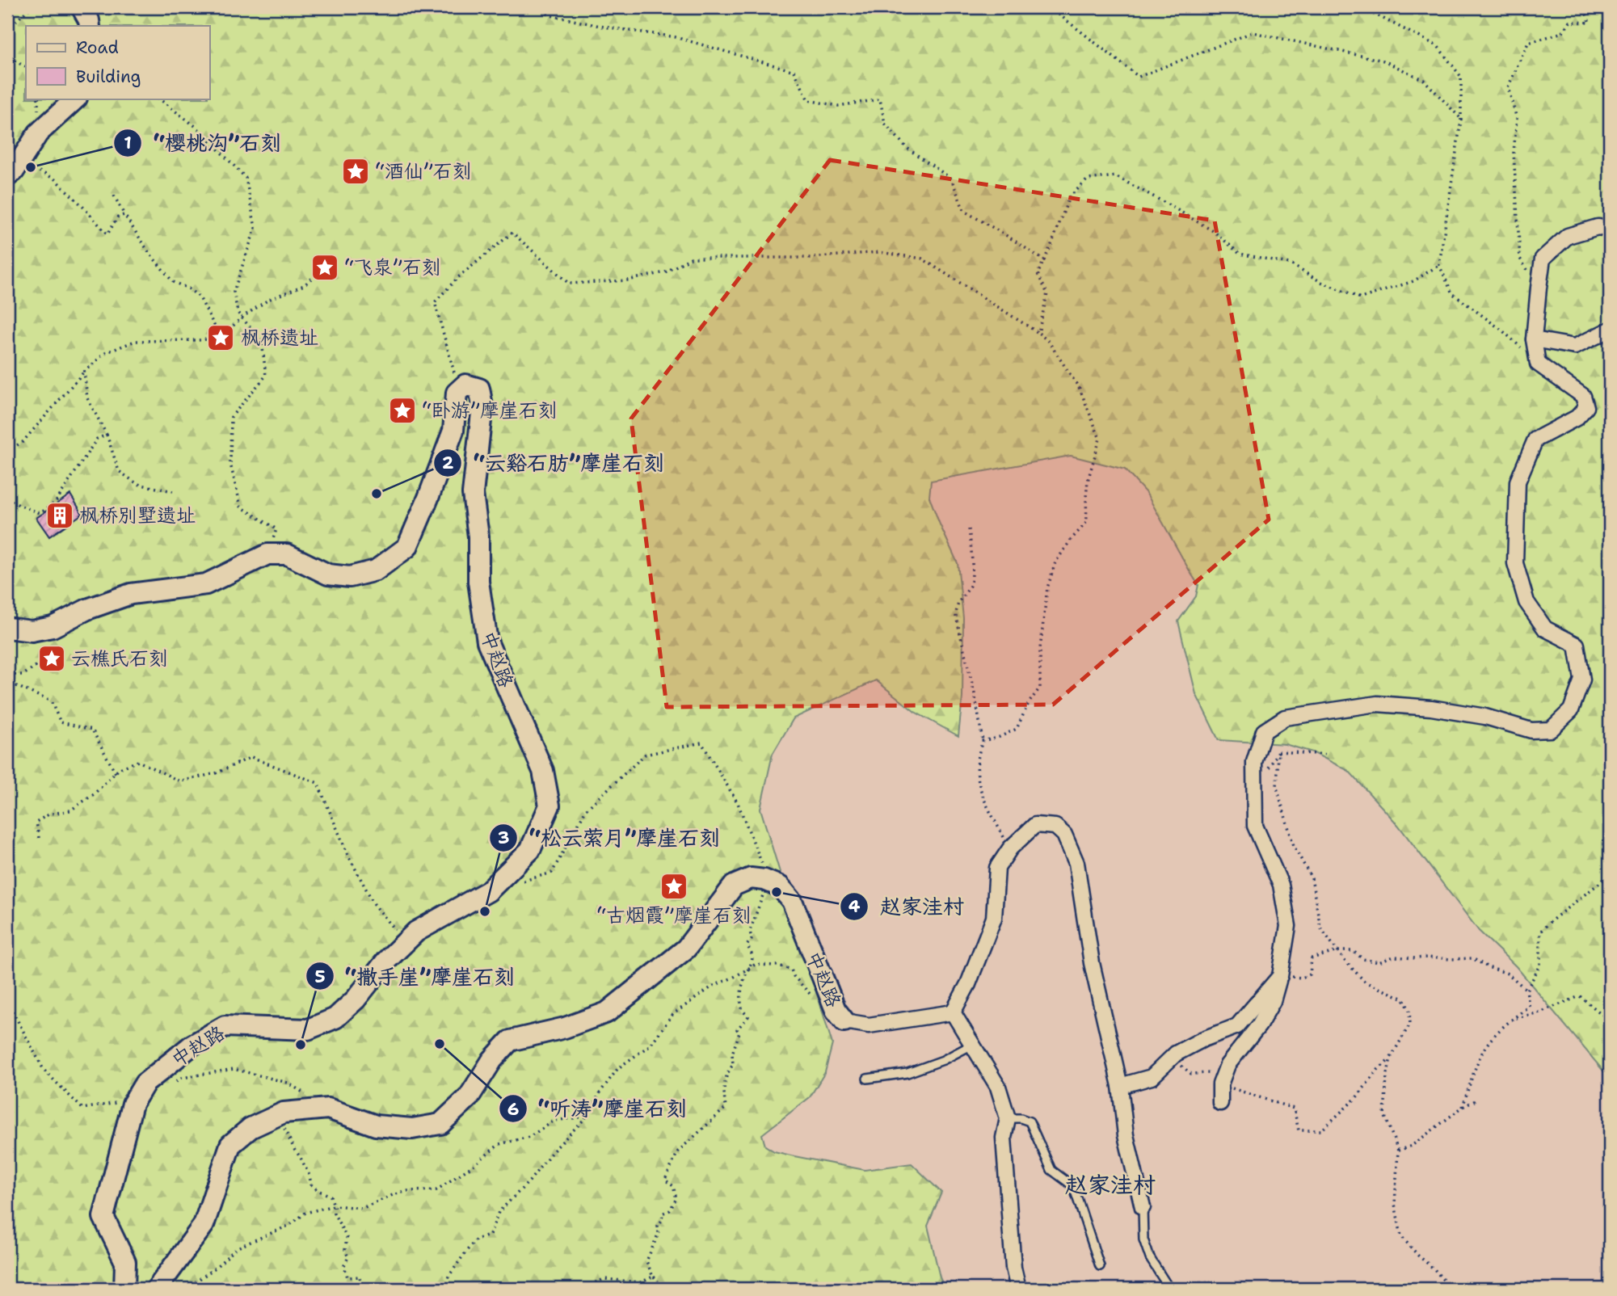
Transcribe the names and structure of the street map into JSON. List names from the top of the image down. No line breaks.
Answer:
{"streets":{"street":["中赵路"]},"districts":["赵家洼村"],"places":{"other":["“樱桃沟”石刻","“云谿石肪”摩崖石刻","赵家洼村","“松云萦月”摩崖石刻","“听涛”摩崖石刻","“撒手崖”摩崖石刻"],"place":["“酒仙”石刻","“飞泉”石刻","枫桥遗址","“卧游”摩崖石刻","云樵氏石刻","“古烟霞”摩崖石刻"],"building":["枫桥别墅遗址"]},"legend":["Road","Building"]}
